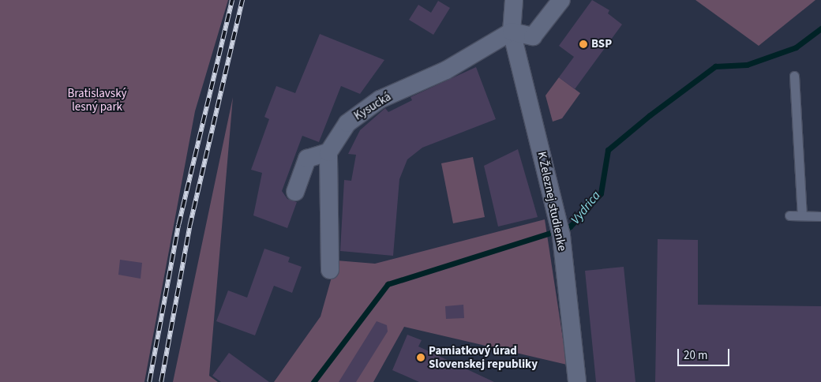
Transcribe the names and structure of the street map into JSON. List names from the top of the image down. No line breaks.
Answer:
{"streets":{"street":["Kysucká","K Železnej studienke"]},"crossings":[["Kysucká","K Železnej studienke"]],"water":["Vydrica"],"parks":["Bratislavský lesný park"],"places":["BSP","Pamiatkový úrad Slovenskej republiky"],"scale_bar":"20 m"}
